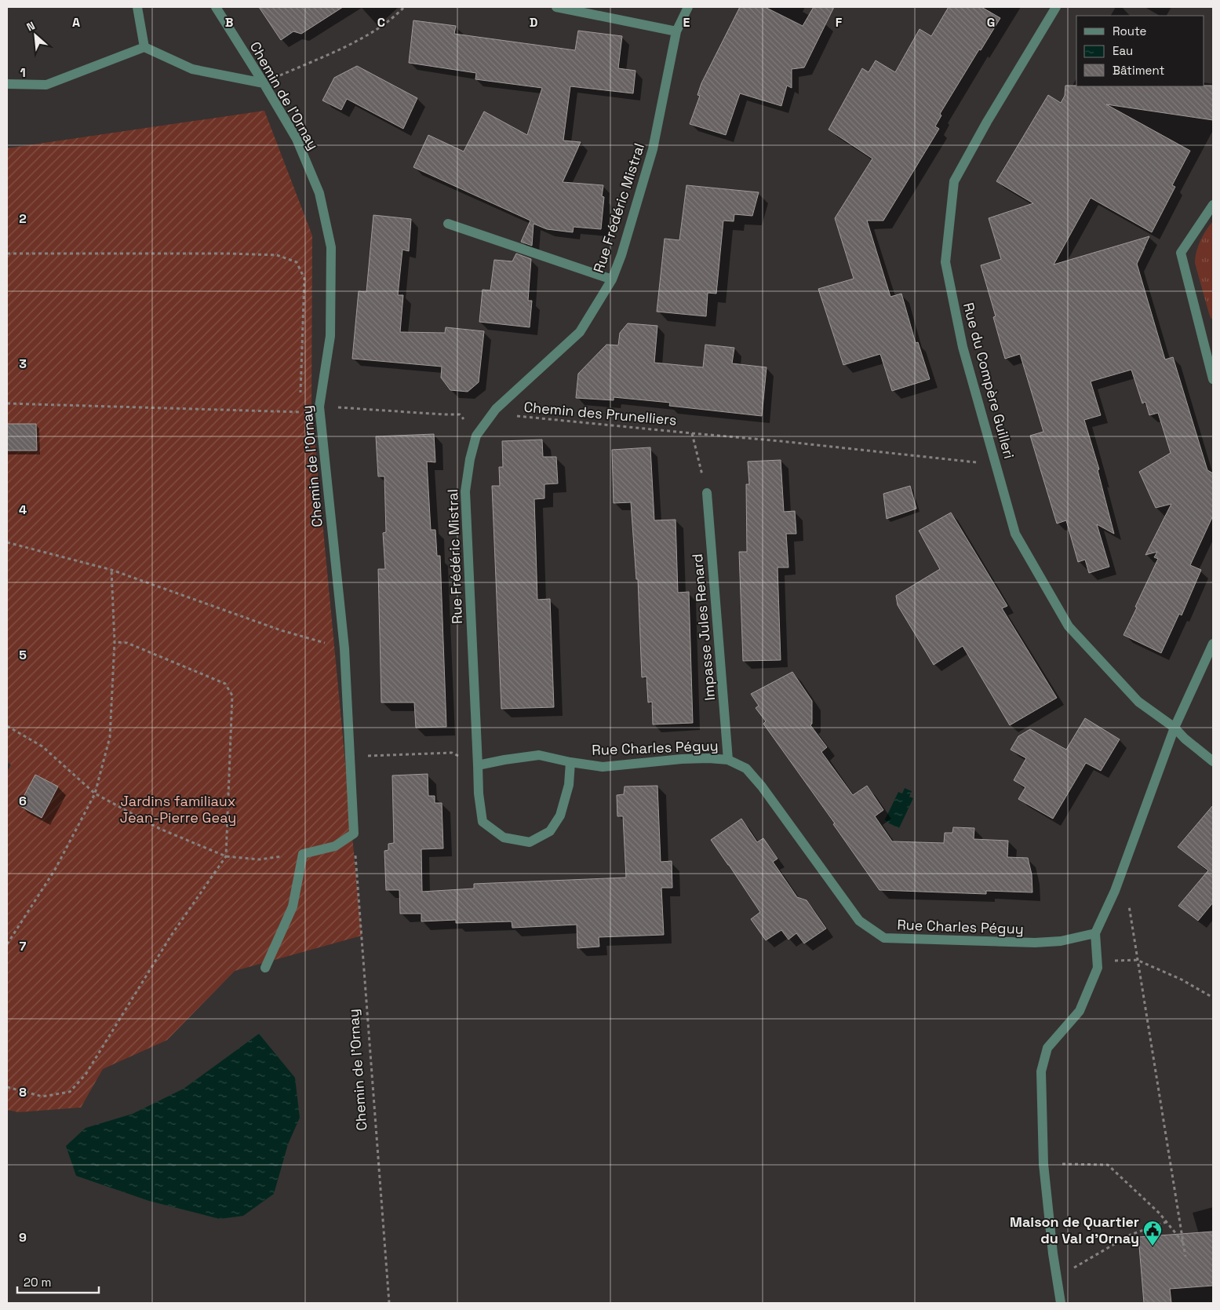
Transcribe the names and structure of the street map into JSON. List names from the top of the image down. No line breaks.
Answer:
{"streets":{"street":["Chemin de l'Ornay","Rue Frédéric Mistral","Rue du Compère Guilleri","Impasse Jules Renard","Rue Charles Péguy"],"path":["Chemin des Prunelliers"]},"crossings":[["Rue Frédéric Mistral","Rue Charles Péguy"],["Chemin des Prunelliers","Impasse Jules Renard"],["Impasse Jules Renard","Rue Charles Péguy"]],"parks":["Jardins familiaux Jean-Pierre Geay"],"places":{"public building":["Maison de Quartier du Val d'Ornay"]},"legend":["Route","Eau","Bâtiment"],"scale_bar":"20 m","north":"top left","grid":{"columns":["A","B","C","D","E","F","G"],"rows":["1","2","3","4","5","6","7","8","9"]}}
